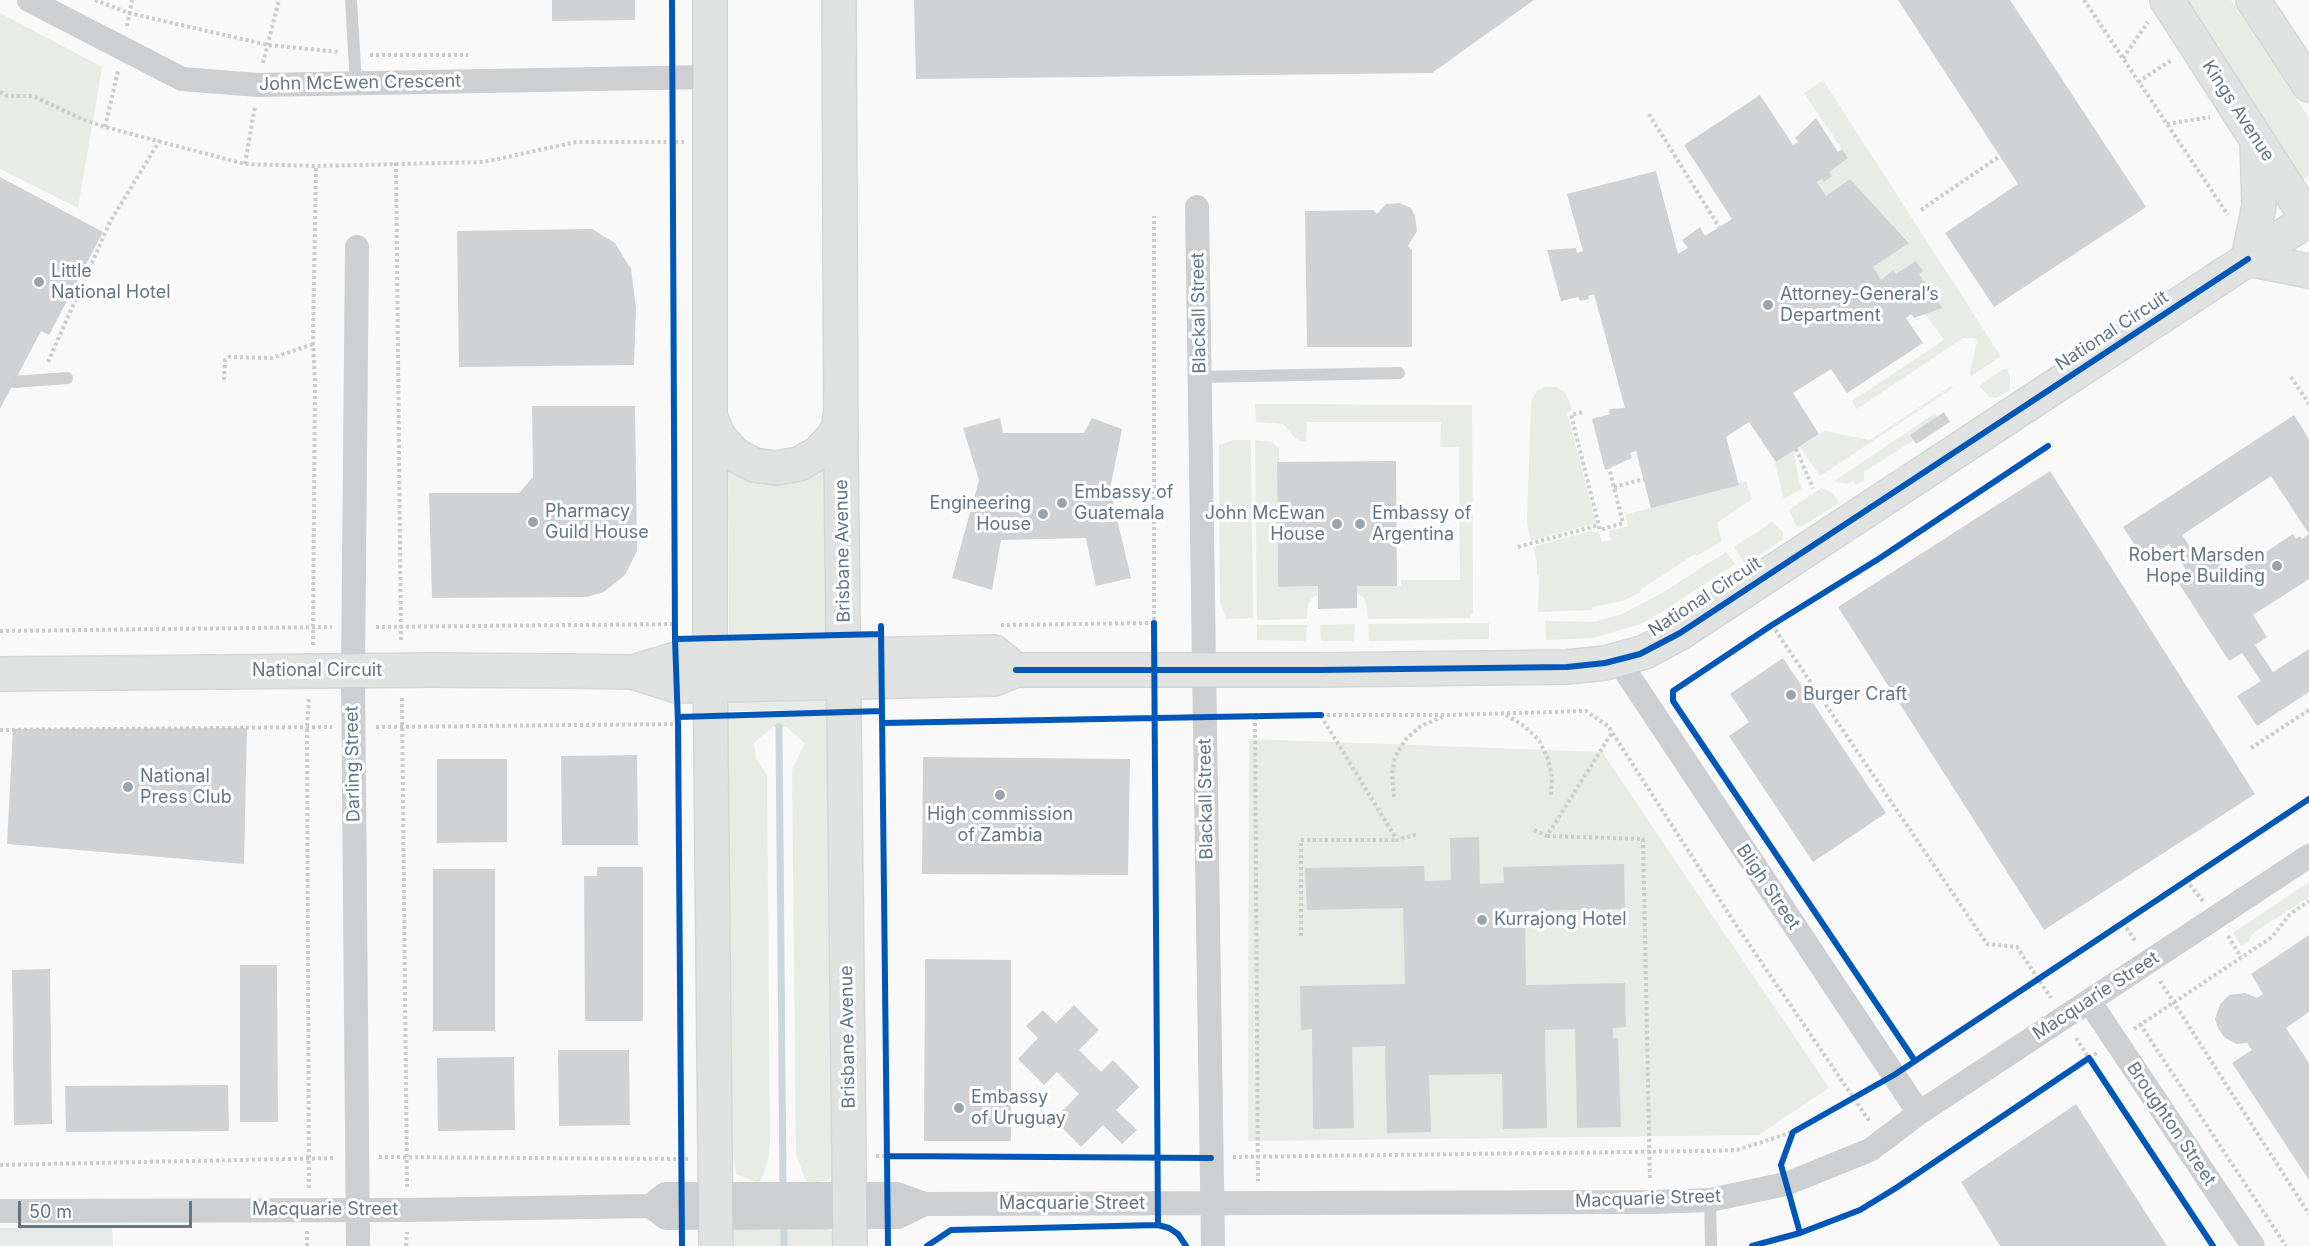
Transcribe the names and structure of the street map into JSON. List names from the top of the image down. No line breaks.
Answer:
{"streets":{"main road":["Kings Avenue","National Circuit","Brisbane Avenue"],"street":["John McEwen Crescent","Blackall Street","Darling Street","Bligh Street","Macquarie Street","Broughton Street"]},"crossings":[["Kings Avenue","National Circuit"],["Blackall Street","National Circuit"],["Blackall Street","Macquarie Street"],["National Circuit","Brisbane Avenue"],["National Circuit","Darling Street"],["National Circuit","Bligh Street"],["Brisbane Avenue","Macquarie Street"],["Darling Street","Macquarie Street"],["Bligh Street","Macquarie Street"],["Macquarie Street","Broughton Street"]],"places":["Little National Hotel","Attorney-General’s Department","Embassy of Guatemala","Engineering House","Pharmacy Guild House","John McEwan House","Embassy of Argentina","Robert Marsden Hope Building","Burger Craft","National Press Club","High commission of Zambia","Kurrajong Hotel","Embassy of Uruguay"],"scale_bar":"50 m"}
